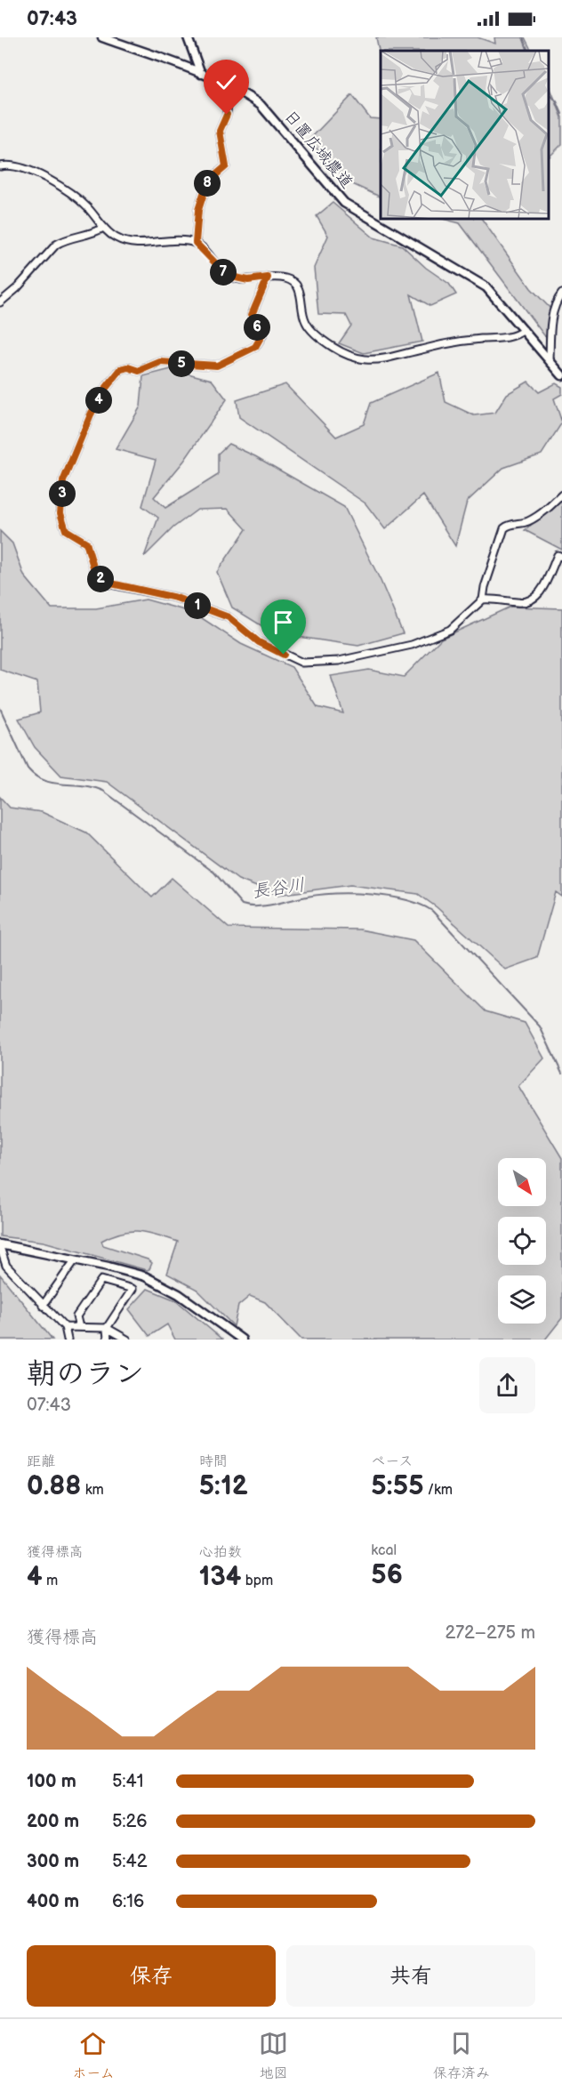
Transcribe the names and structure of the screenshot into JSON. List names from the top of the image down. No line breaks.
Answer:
{"streets":{"street":["日置広域農道"]},"water":["長谷川"],"north":"bottom right","page":{"status":"07:43","pins":["8","7","6","5","4","3","2","1"],"heading":["朝のラン","07:43"],"stats":[["距離","0.88 km"],["時間","5:12"],["ペース","5:55 /km"],["獲得標高","4 m"],["心拍数","134 bpm"],["kcal","56"]],"chart":["獲得標高","272–275 m"],"list":[{"name":"100 m","note":"5:41"},{"name":"200 m","note":"5:26"},{"name":"300 m","note":"5:42"},{"name":"400 m","note":"6:16"}],"buttons":["保存","共有"],"tabs":["ホーム","地図","保存済み"]}}
